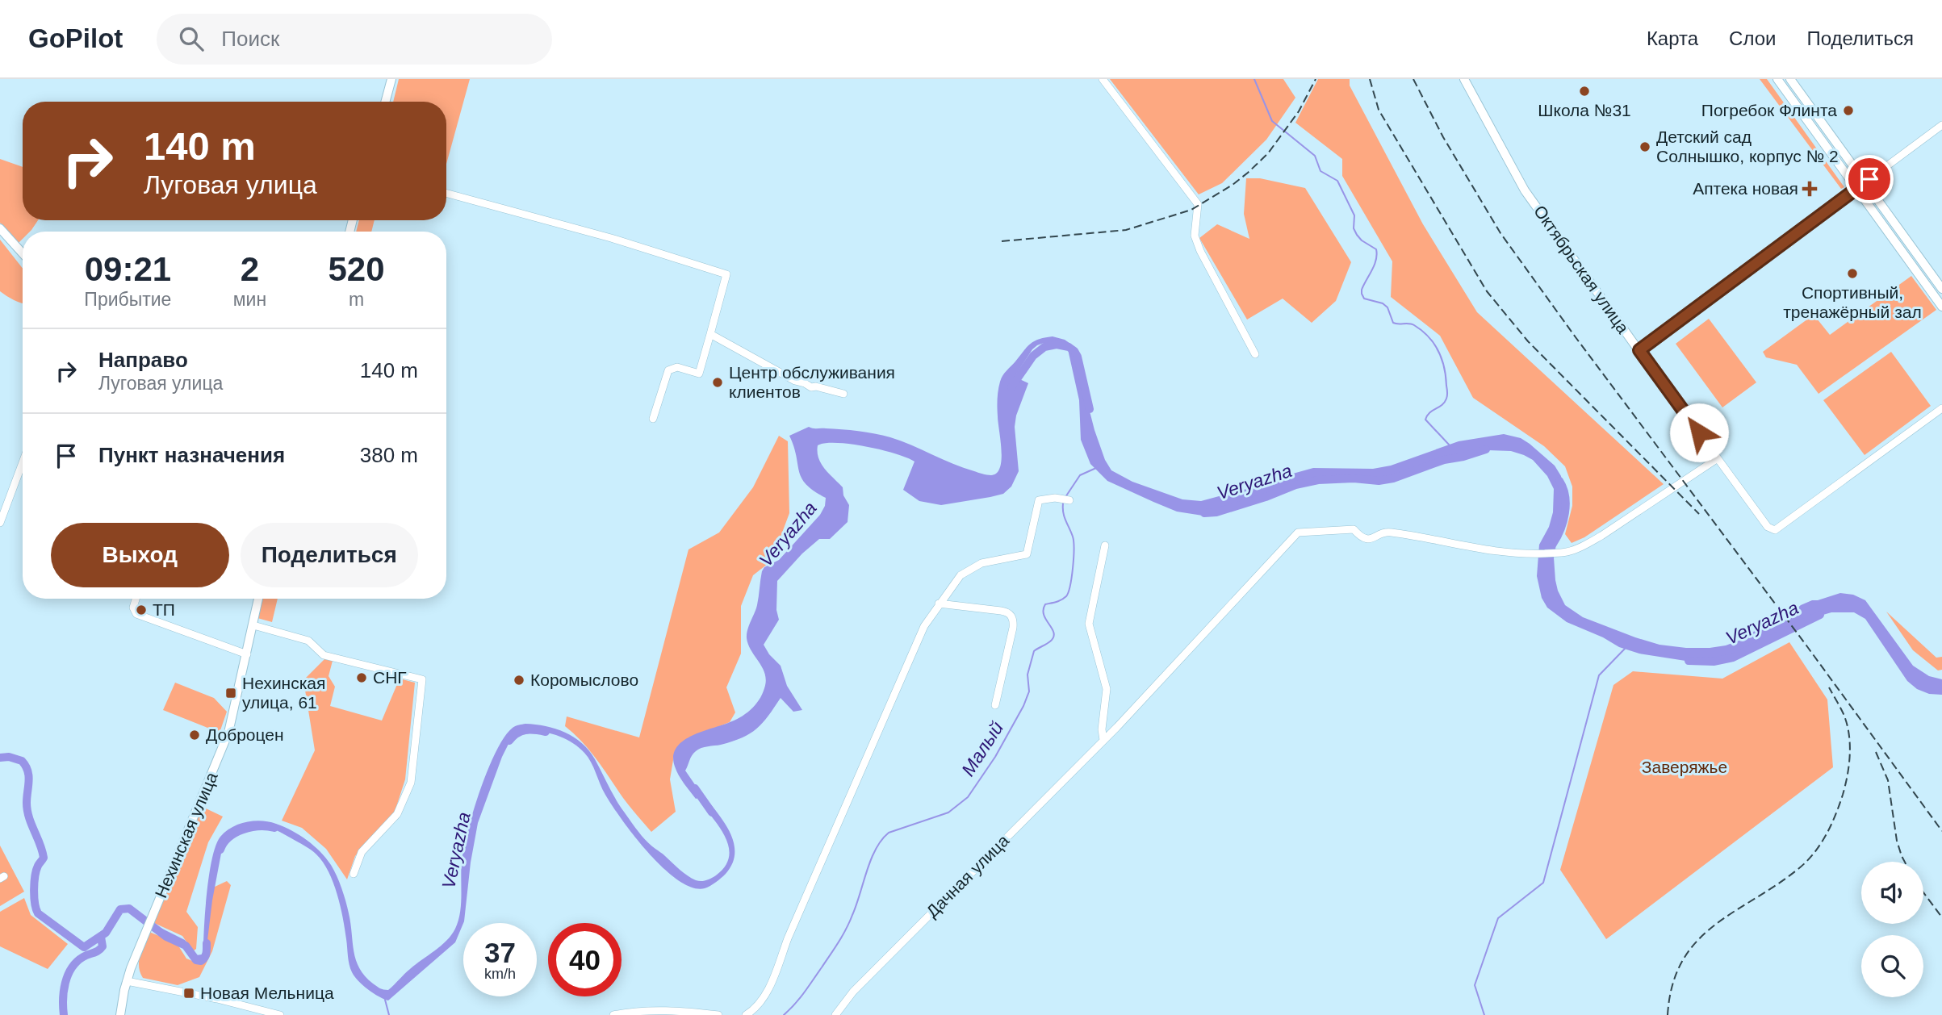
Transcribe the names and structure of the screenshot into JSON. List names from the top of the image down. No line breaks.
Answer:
{"streets":{"main road":["Октябрьская улица","Нехинская улица"],"street":["Дачная улица"]},"crossings":[["Октябрьская улица","Дачная улица"]],"water":["Veryazha","Малый"],"parks":["Заверяжье"],"places":{"other":["Школа №31","Погребок Флинта","Детский сад Солнышко, корпус № 2","Спортивный, тренажёрный зал","Центр обслуживания клиентов","ТП","СНГ","Коромыслово","Доброцен"],"health":["Аптека новая"],"transit":["Нехинская улица, 61","Новая Мельница"]},"page":{"header":"GoPilot","search":"Поиск","nav":["Карта","Слои","Поделиться"],"turn":["140 m","Луговая улица"],"eta":["09:21","Прибытие","2","мин","520","m"],"list":[{"name":"Направо","note":"Луговая улица","value":"140 m"},{"name":"Пункт назначения","value":"380 m"}],"buttons":["Выход","Поделиться"],"speed":"37 km/h","limit":"40"}}
